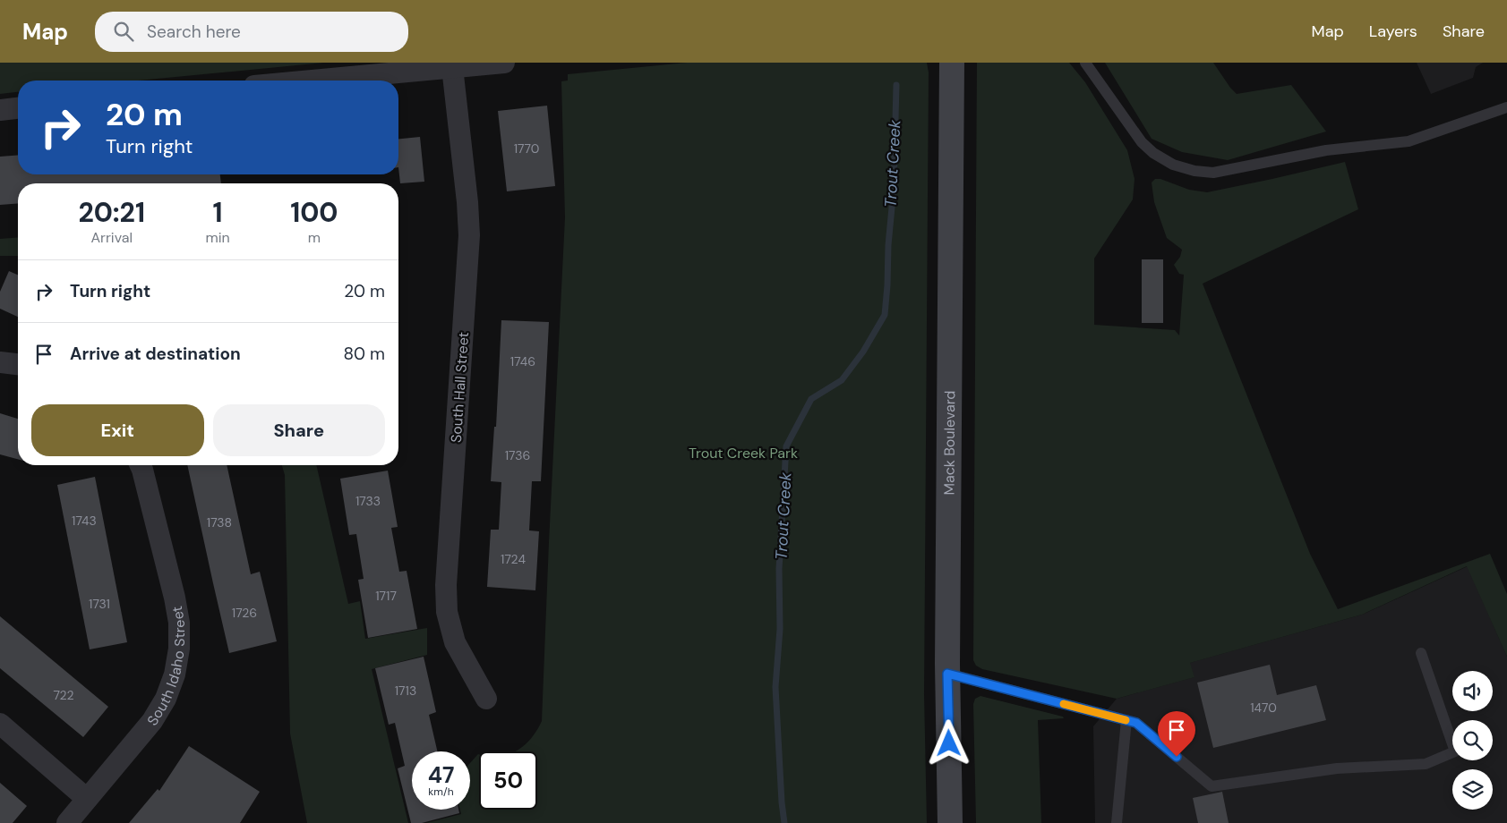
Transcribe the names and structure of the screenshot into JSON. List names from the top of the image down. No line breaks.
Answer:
{"streets":{"main road":["Mack Boulevard"],"street":["South Hall Street","South Idaho Street"]},"water":["Trout Creek"],"parks":["Trout Creek Park"],"house_numbers":["1770","1746","1736","1733","1743","1738","1724","1717","1731","1726","1713","722","1470"],"page":{"header":"Map","search":"Search here","nav":["Map","Layers","Share"],"turn":["20 m","Turn right"],"eta":["20:21","Arrival","1","min","100","m"],"list":[{"name":"Turn right","value":"20 m"},{"name":"Arrive at destination","value":"80 m"}],"buttons":["Exit","Share"],"speed":"47 km/h","limit":"50"}}
